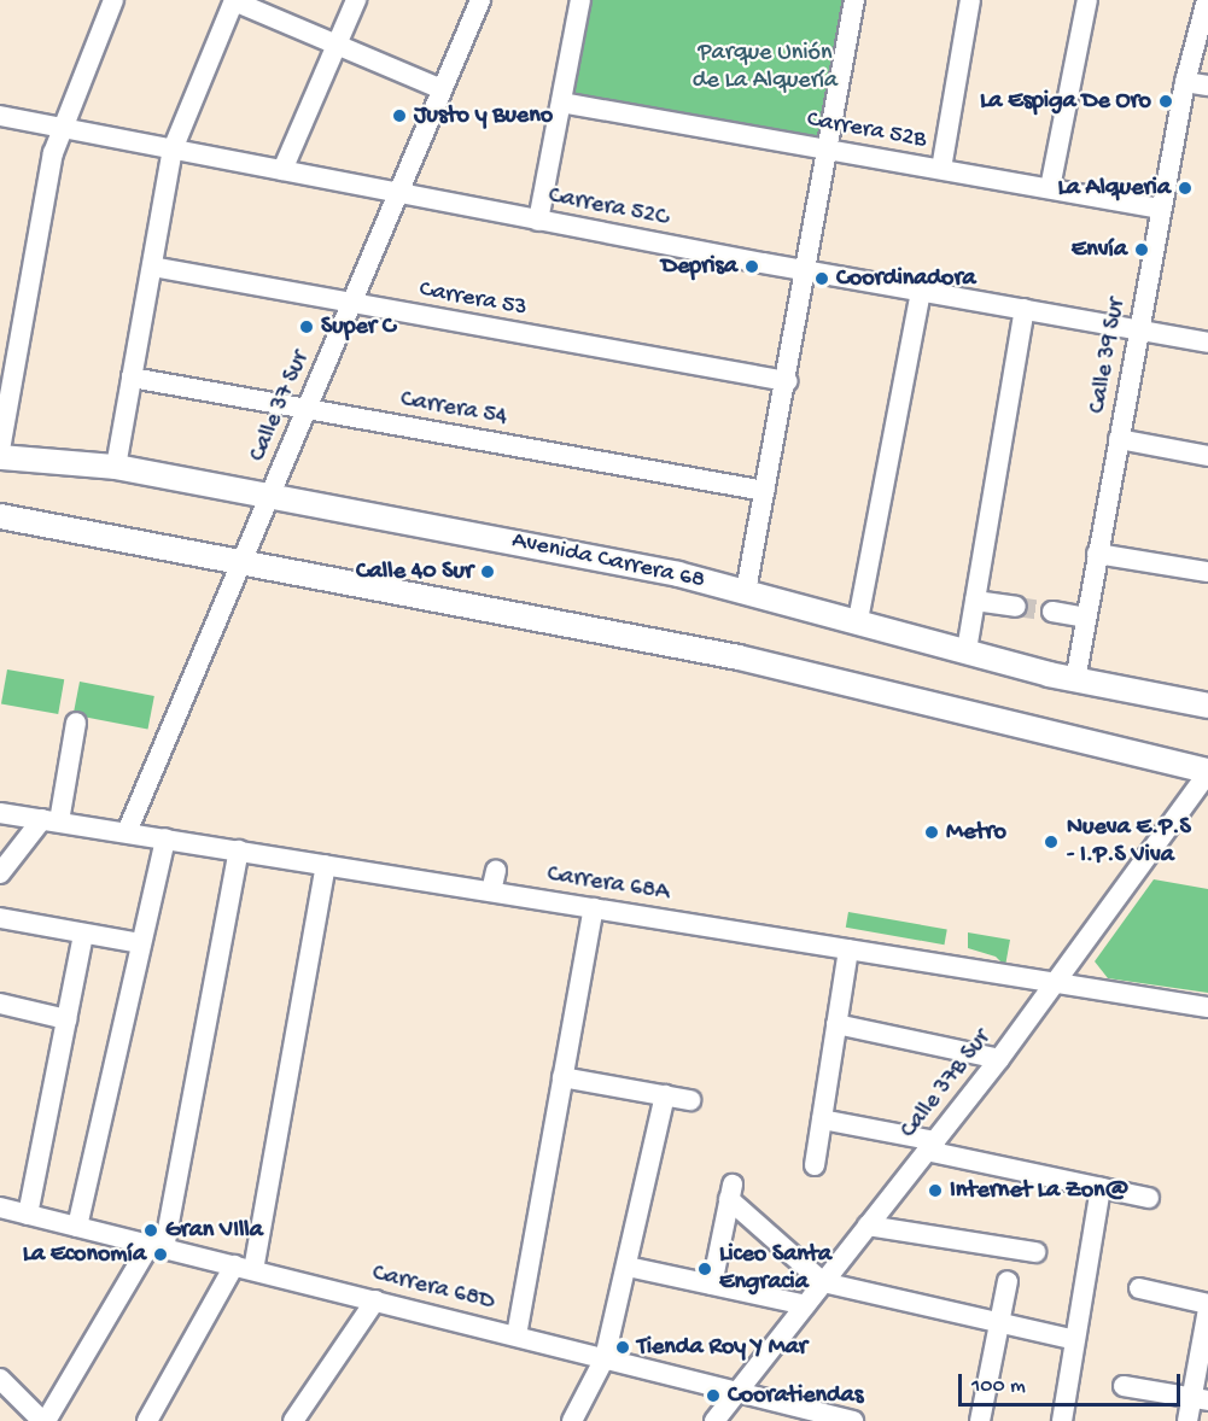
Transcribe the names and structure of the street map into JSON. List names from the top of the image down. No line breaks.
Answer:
{"streets":{"main road":["Avenida Carrera 68"],"street":["Carrera 52B","Carrera 52C","Carrera 53","Calle 39 Sur","Calle 37 Sur","Carrera 54","Carrera 68A","Calle 37B Sur","Carrera 68D"]},"crossings":[["Carrera 52B","Calle 39 Sur"],["Carrera 52C","Calle 39 Sur"],["Carrera 52C","Calle 37 Sur"],["Carrera 53","Calle 37 Sur"],["Calle 39 Sur","Avenida Carrera 68"],["Calle 37 Sur","Carrera 54"],["Calle 37 Sur","Avenida Carrera 68"],["Calle 37 Sur","Carrera 68A"],["Carrera 68A","Calle 37B Sur"],["Calle 37B Sur","Carrera 68D"]],"parks":["Parque Unión de La Alquería"],"places":["La Espiga De Oro","Justo y Bueno","La Alqueria","Envía","Deprisa","Coordinadora","Super C","Calle 40 Sur","Metro","Nueva E.P.S - I.P.S Viva","Internet La Zon@","Gran VIlla","La Economía","Liceo Santa Engracia","Tienda Roy Y Mar","Cooratiendas"],"scale_bar":"100 m"}
